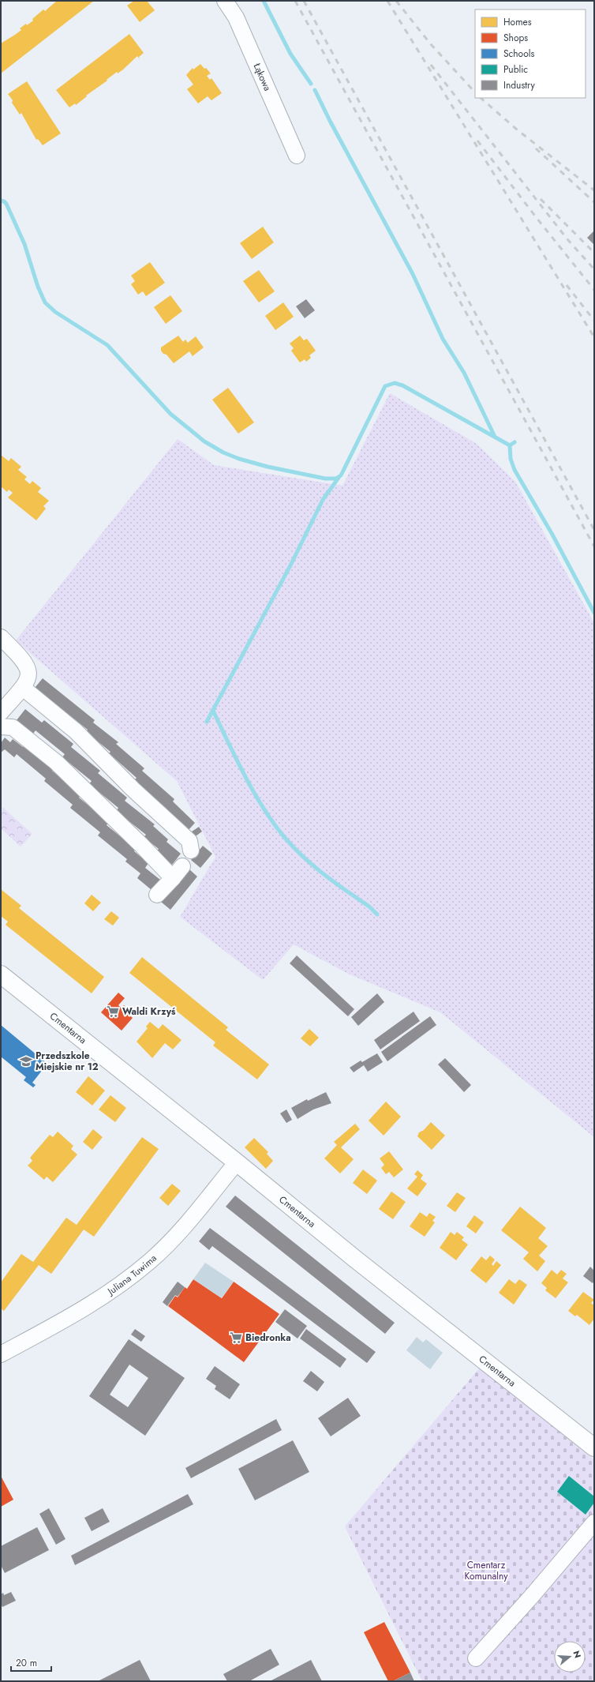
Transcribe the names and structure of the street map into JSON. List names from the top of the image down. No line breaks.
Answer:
{"streets":{"street":["Łąkowa","Cmentarna","Juliana Tuwima"]},"crossings":[["Cmentarna","Juliana Tuwima"]],"parks":["Cmentarz Komunalny"],"places":{"supermarket":["Waldi Krzyś","Biedronka"],"school or university":["Przedszkole Miejskie nr 12"]},"legend":["Homes","Shops","Schools","Public","Industry"],"scale_bar":"20 m","north":"right"}
